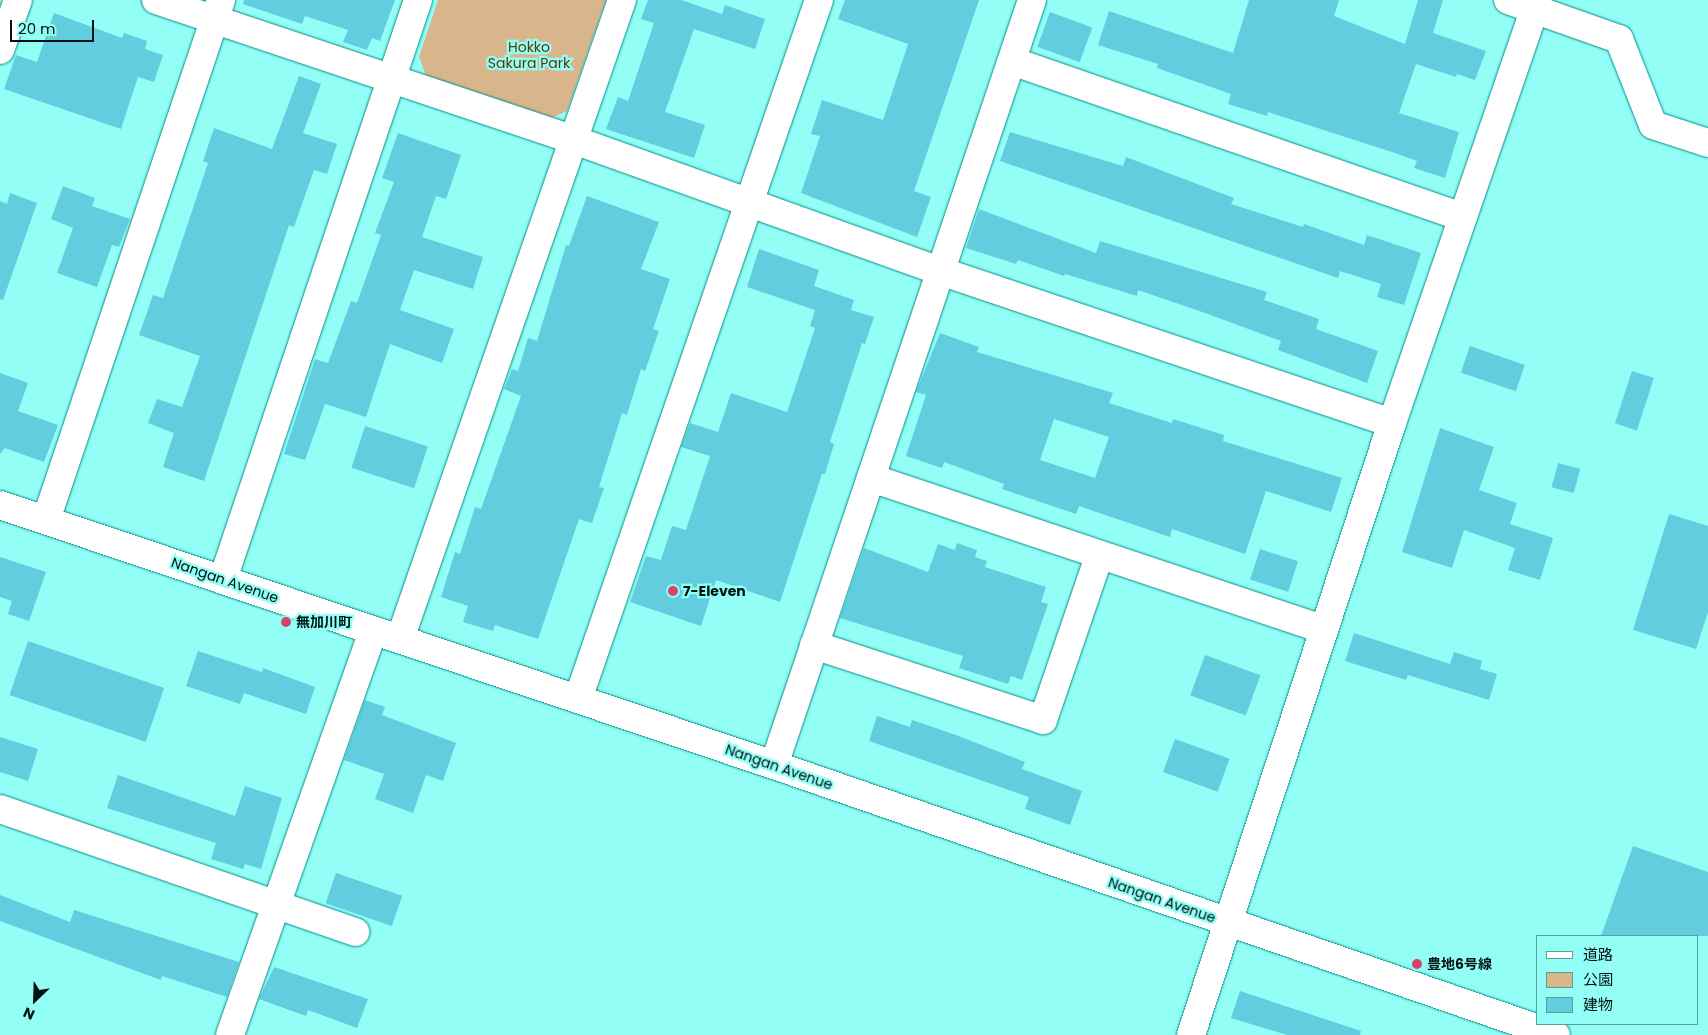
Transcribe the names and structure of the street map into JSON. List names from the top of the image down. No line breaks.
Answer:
{"streets":{"street":["Nangan Avenue"]},"parks":["Hokko Sakura Park"],"places":["7-Eleven","無加川町","豊地6号線"],"legend":["道路","公園","建物"],"scale_bar":"20 m","north":"bottom left"}
